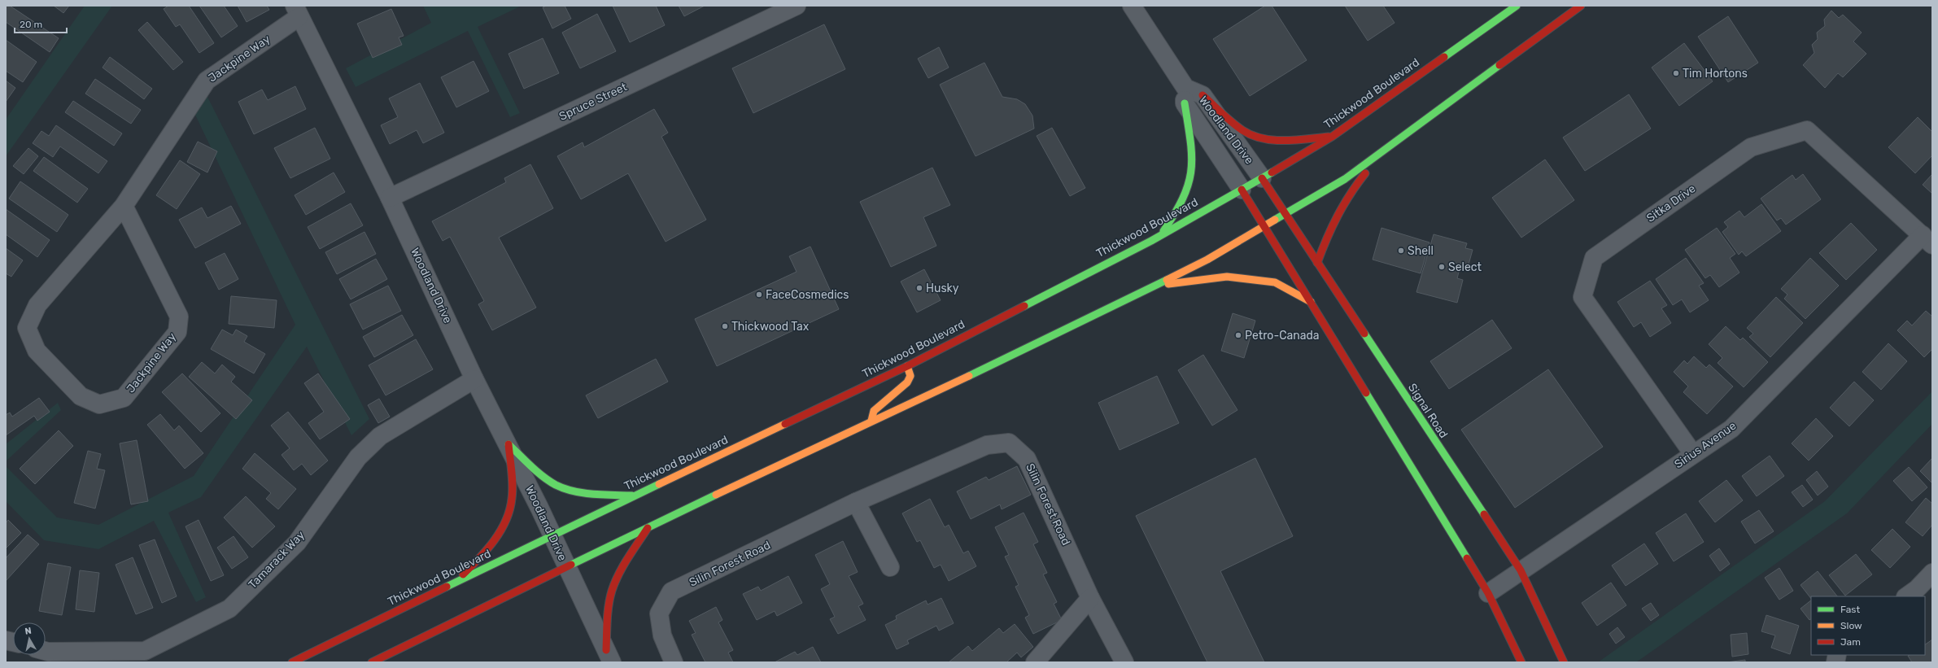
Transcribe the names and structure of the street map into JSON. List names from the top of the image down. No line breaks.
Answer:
{"streets":{"main road":["Thickwood Boulevard","Signal Road"],"street":["Jackpine Way","Spruce Street","Woodland Drive","Sitka Drive","Sirius Avenue","Silin Forest Road","Tamarack Way"]},"crossings":[["Jackpine Way","Woodland Drive"],["Thickwood Boulevard","Woodland Drive"],["Thickwood Boulevard","Signal Road"],["Spruce Street","Woodland Drive"],["Woodland Drive","Signal Road"],["Woodland Drive","Tamarack Way"],["Sitka Drive","Sirius Avenue"],["Signal Road","Sirius Avenue"]],"places":["Tim Hortons","Shell","Select","Husky","FaceCosmedics","Thickwood Tax","Petro-Canada"],"legend":["Fast","Slow","Jam"],"scale_bar":"20 m","north":"top"}
